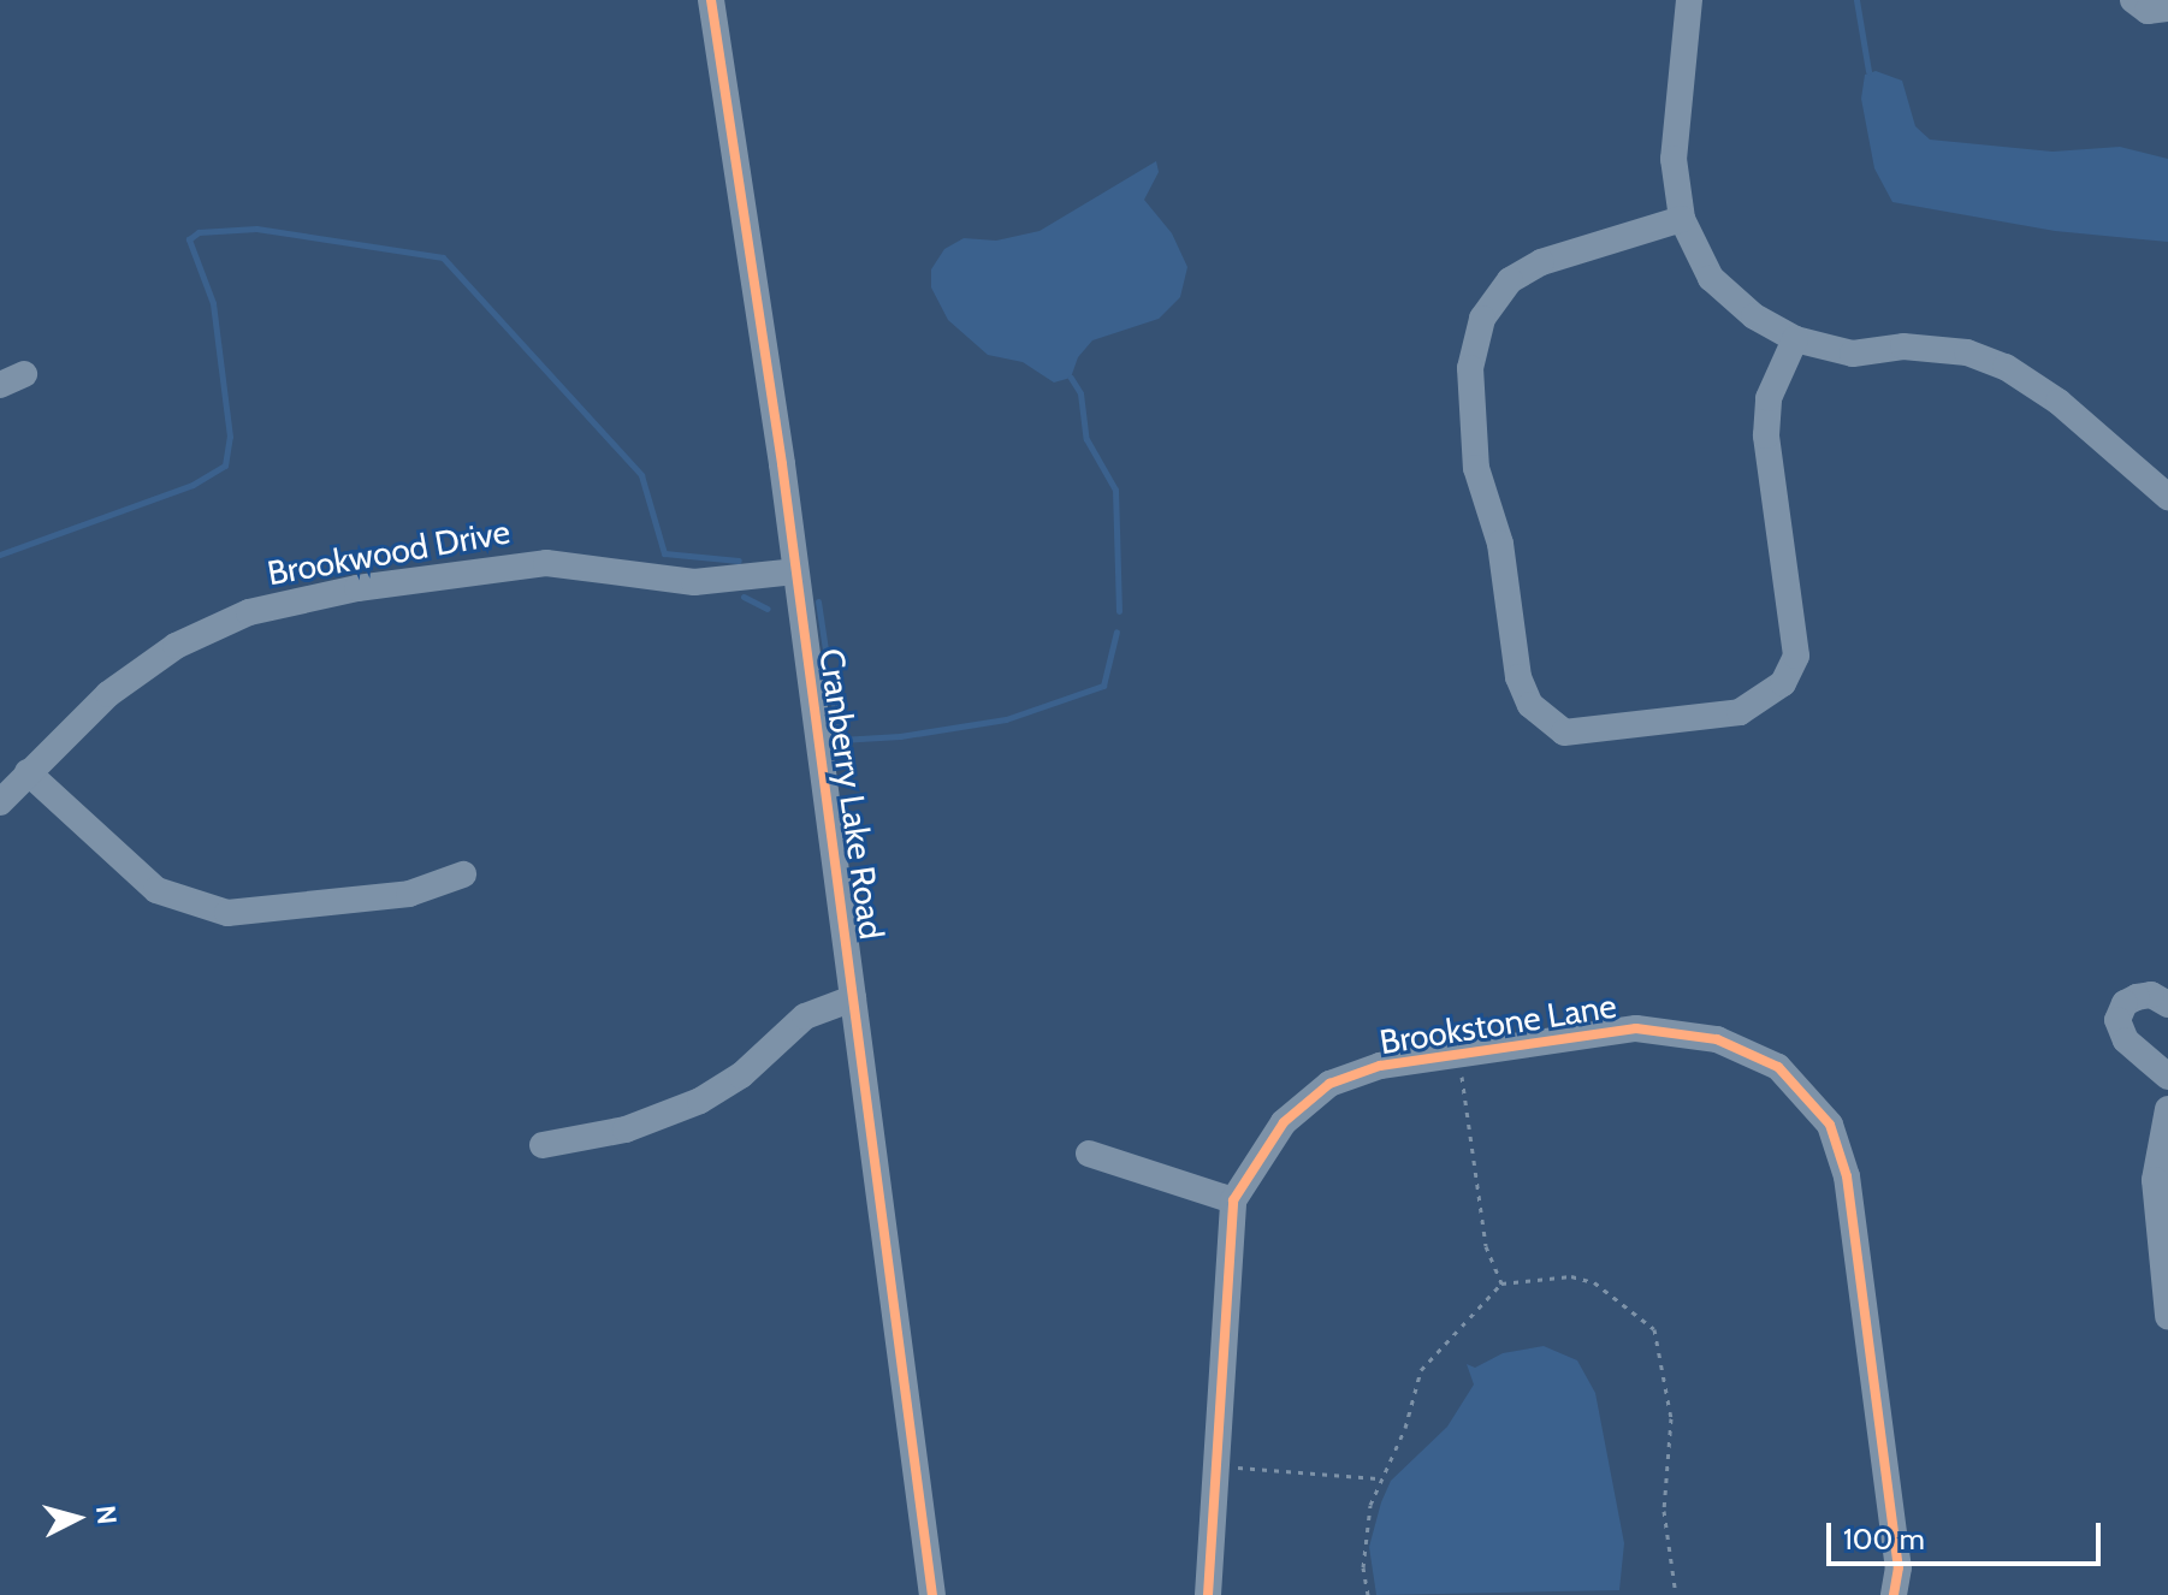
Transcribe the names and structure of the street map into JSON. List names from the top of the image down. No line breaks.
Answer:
{"streets":{"street":["Brookwood Drive","Cranberry Lake Road","Brookstone Lane"]},"crossings":[["Brookwood Drive","Cranberry Lake Road"]],"scale_bar":"100 m","north":"right"}
